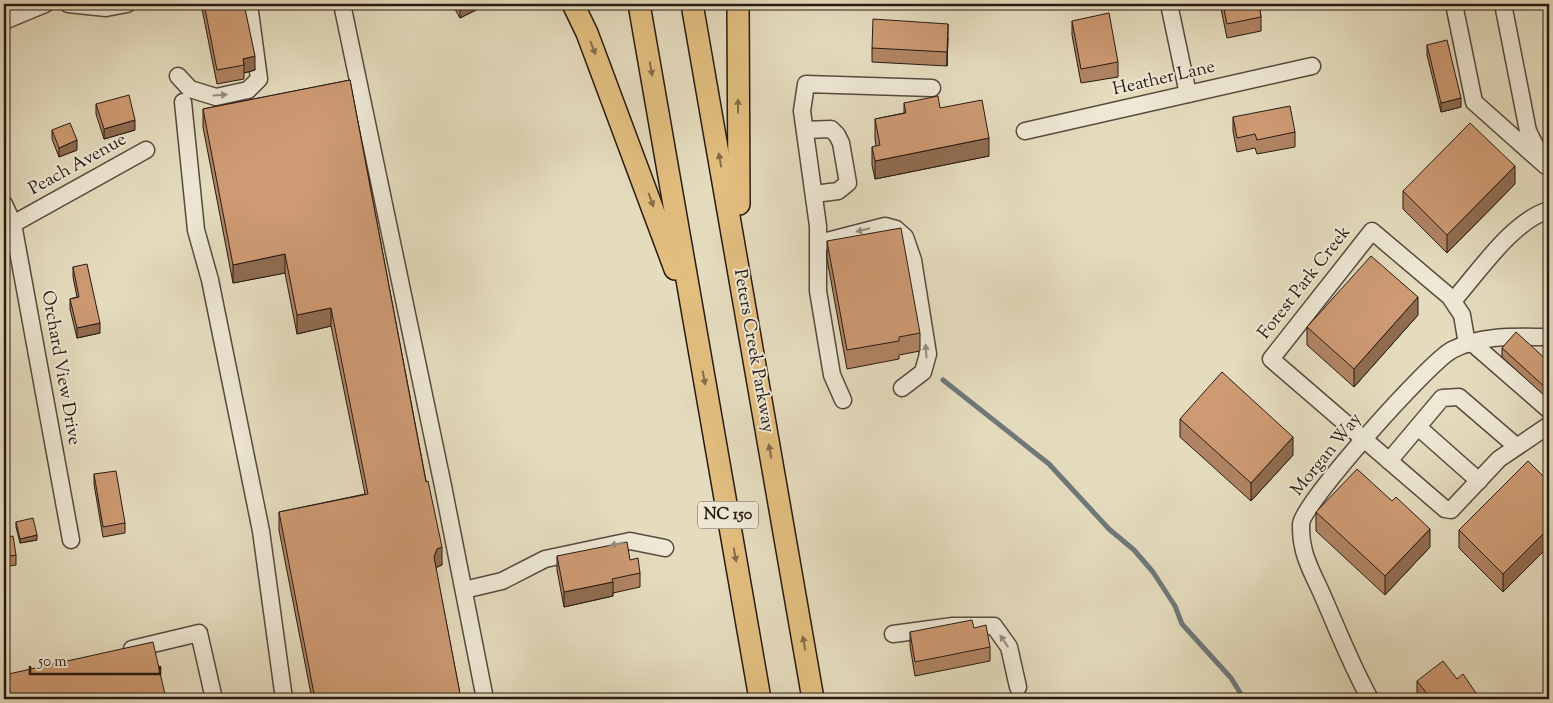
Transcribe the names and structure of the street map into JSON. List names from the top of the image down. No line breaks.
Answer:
{"streets":{"main road":["Peters Creek Parkway","NC 150"],"street":["Heather Lane","Peach Avenue","Forest Park Creek","Orchard View Drive","Morgan Way"]},"crossings":[["Peach Avenue","Orchard View Drive"],["Forest Park Creek","Morgan Way"]],"scale_bar":"50 m"}
